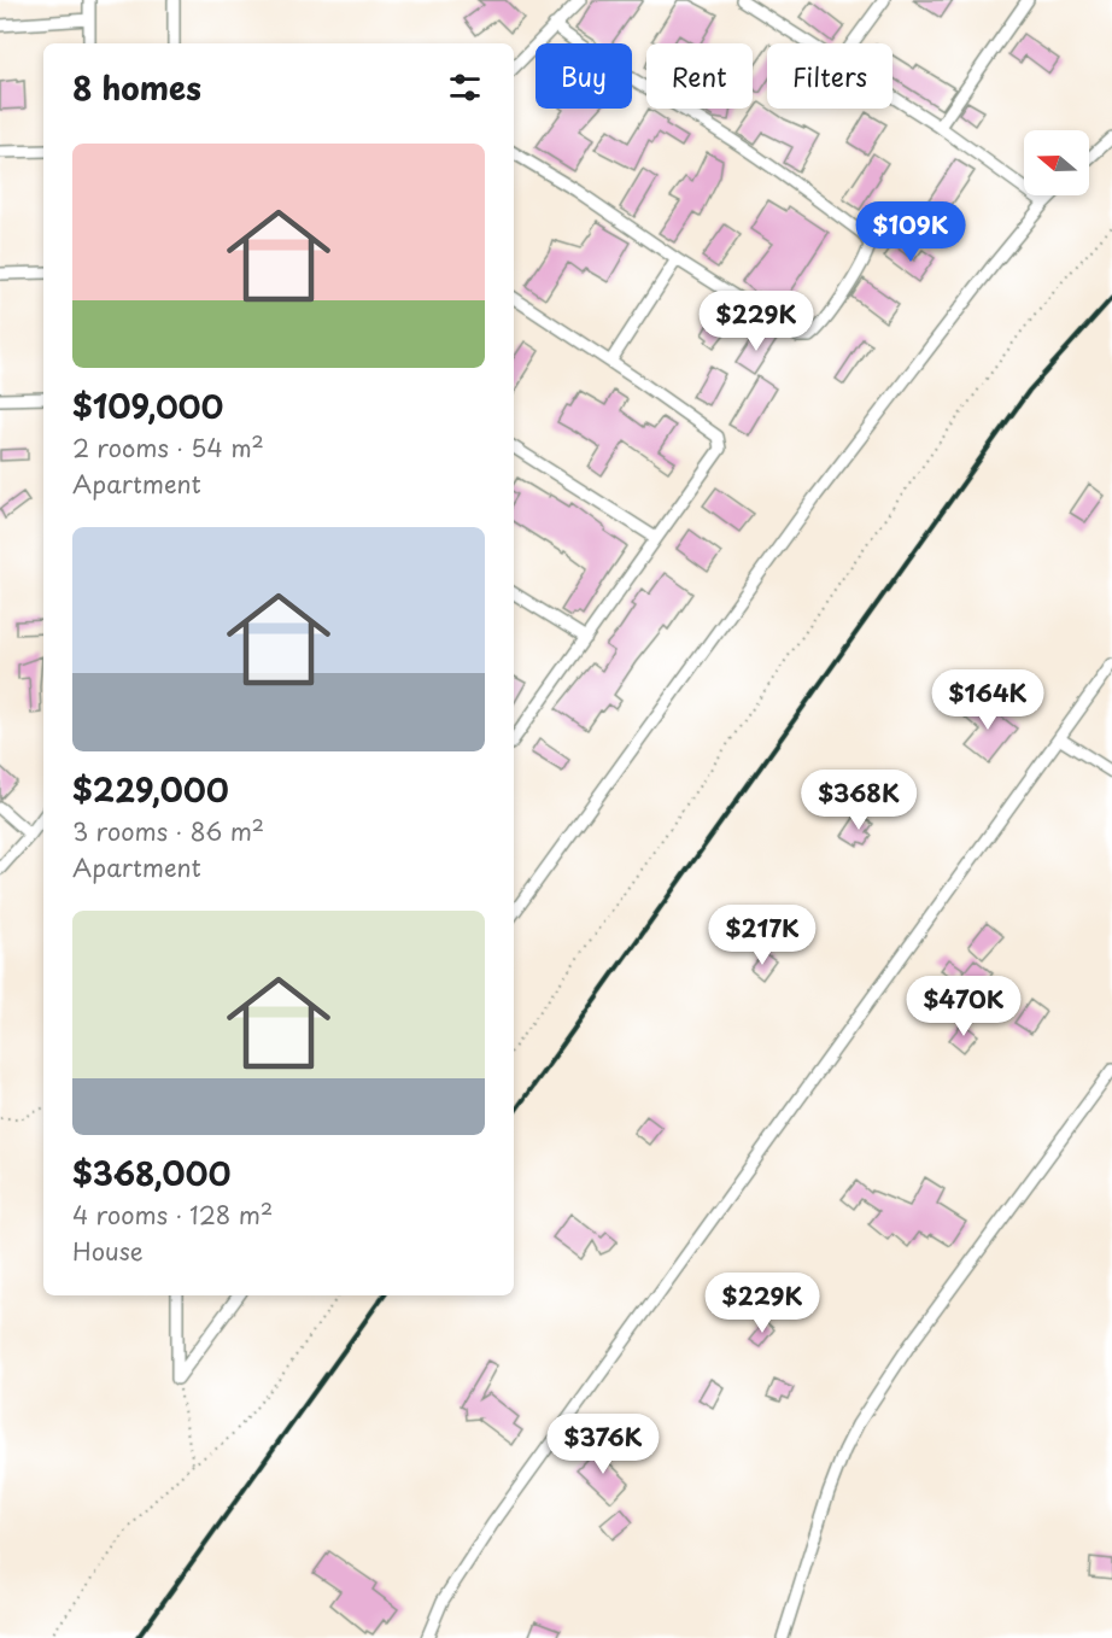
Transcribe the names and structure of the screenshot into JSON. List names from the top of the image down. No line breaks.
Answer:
{"north":"left","page":{"chip":["Buy","Rent","Filters"],"heading":"8 homes","list":[{"name":"$109,000","note":"2 rooms · 54 m² · Apartment"},{"name":"$229,000","note":"3 rooms · 86 m² · Apartment"},{"name":"$368,000","note":"4 rooms · 128 m² · House"}],"price":["$109K","$229K","$164K","$368K","$217K","$470K","$229K","$376K"]}}
